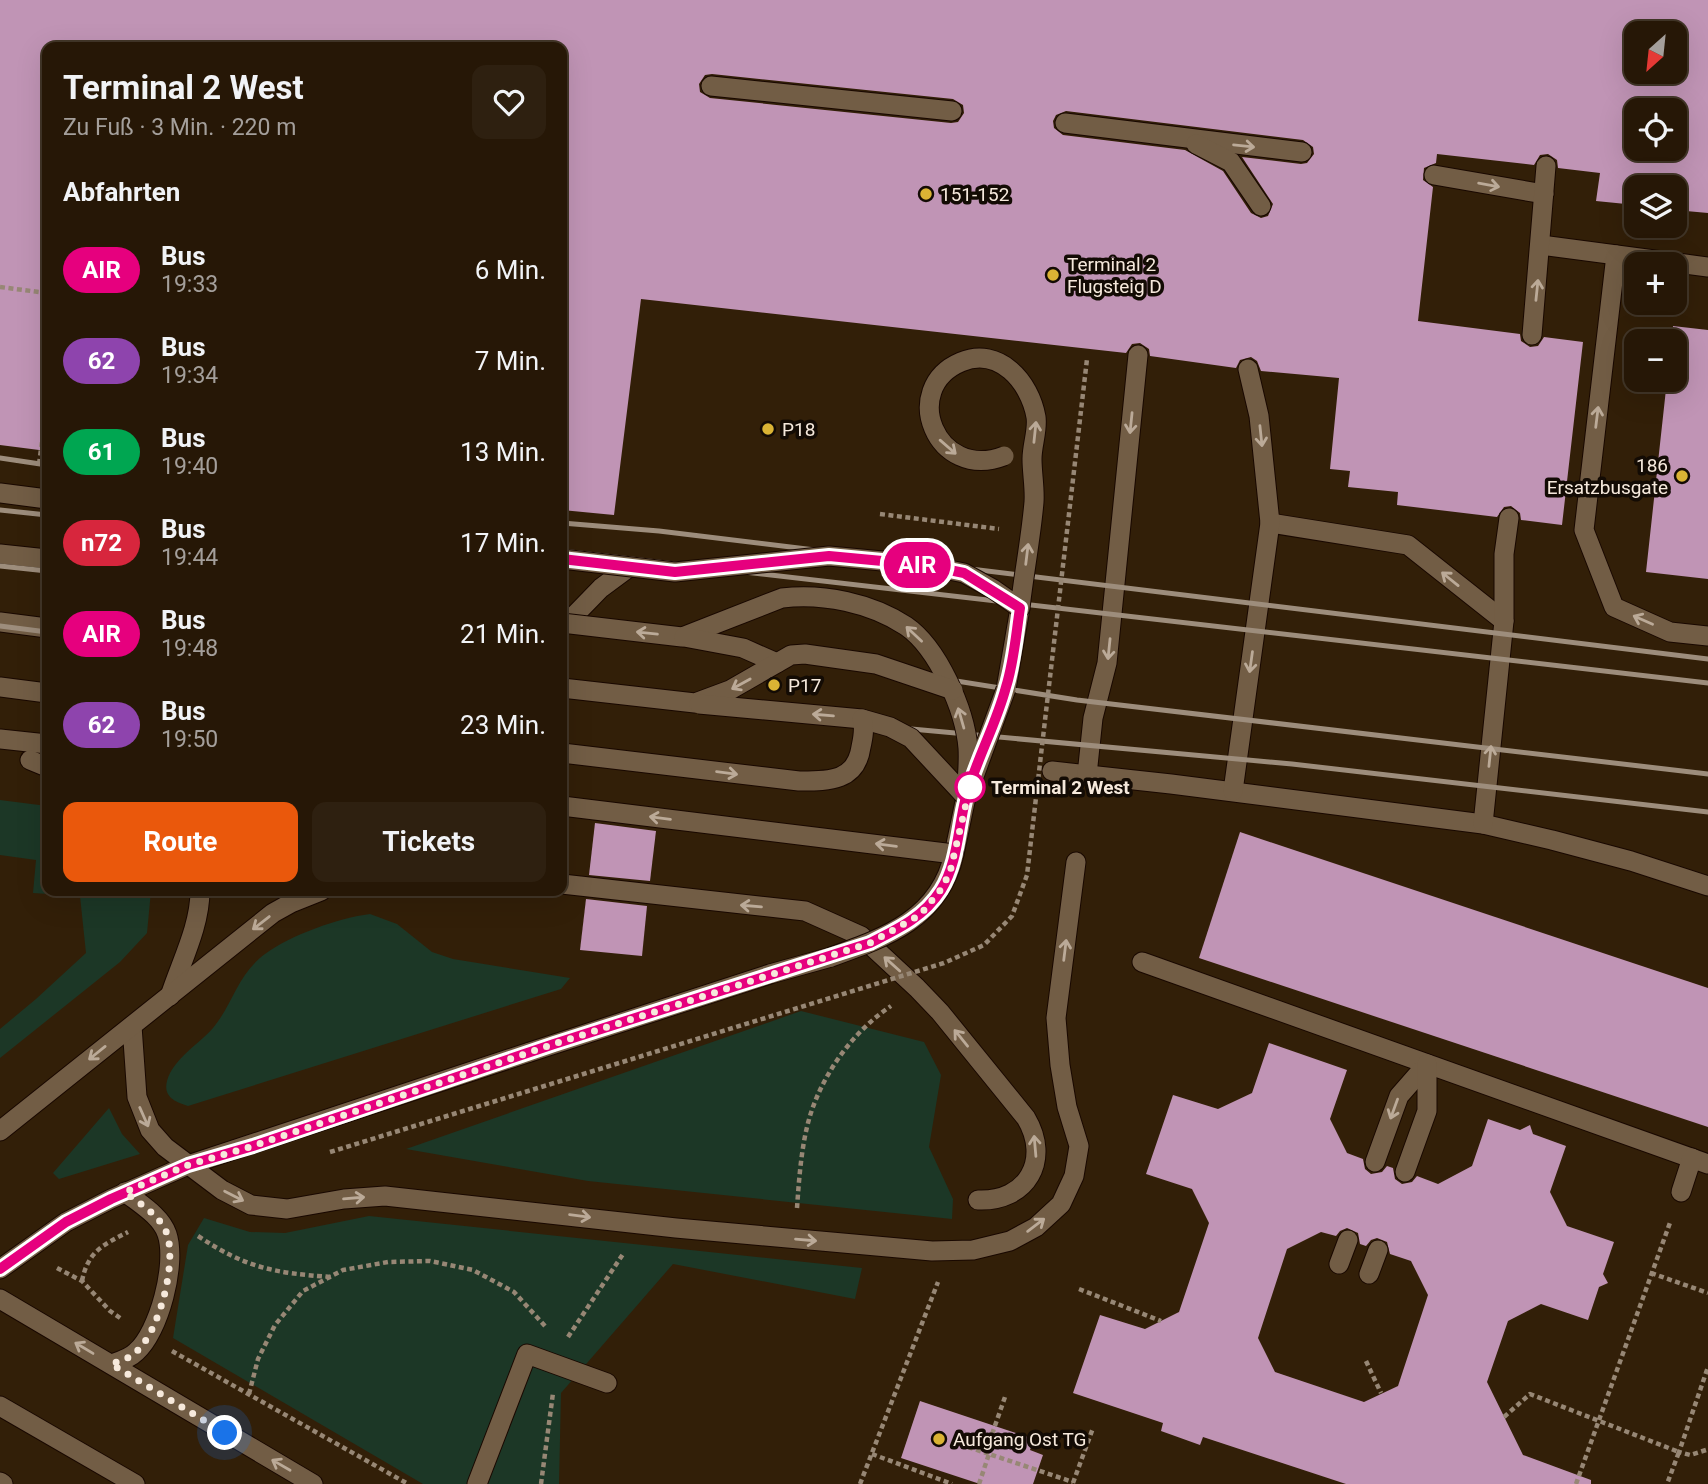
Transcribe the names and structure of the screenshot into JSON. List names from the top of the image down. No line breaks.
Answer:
{"places":["151-152","Terminal 2 Flugsteig D","P18","186 Ersatzbusgate","P17","Terminal 2 West","Aufgang Ost TG"],"lines":["bus line AIR"],"north":"bottom left","page":{"on_map":"AIR","map_buttons":["+","−"],"heading":[["Terminal 2 West","Zu Fuß · 3 Min. · 220 m"],"Abfahrten"],"list":[{"mark":"AIR","name":"Bus","note":"19:33","value":"6 Min."},{"mark":"62","name":"Bus","note":"19:34","value":"7 Min."},{"mark":"61","name":"Bus","note":"19:40","value":"13 Min."},{"mark":"n72","name":"Bus","note":"19:44","value":"17 Min."},{"mark":"AIR","name":"Bus","note":"19:48","value":"21 Min."},{"mark":"62","name":"Bus","note":"19:50","value":"23 Min."}],"buttons":["Route","Tickets"]}}
